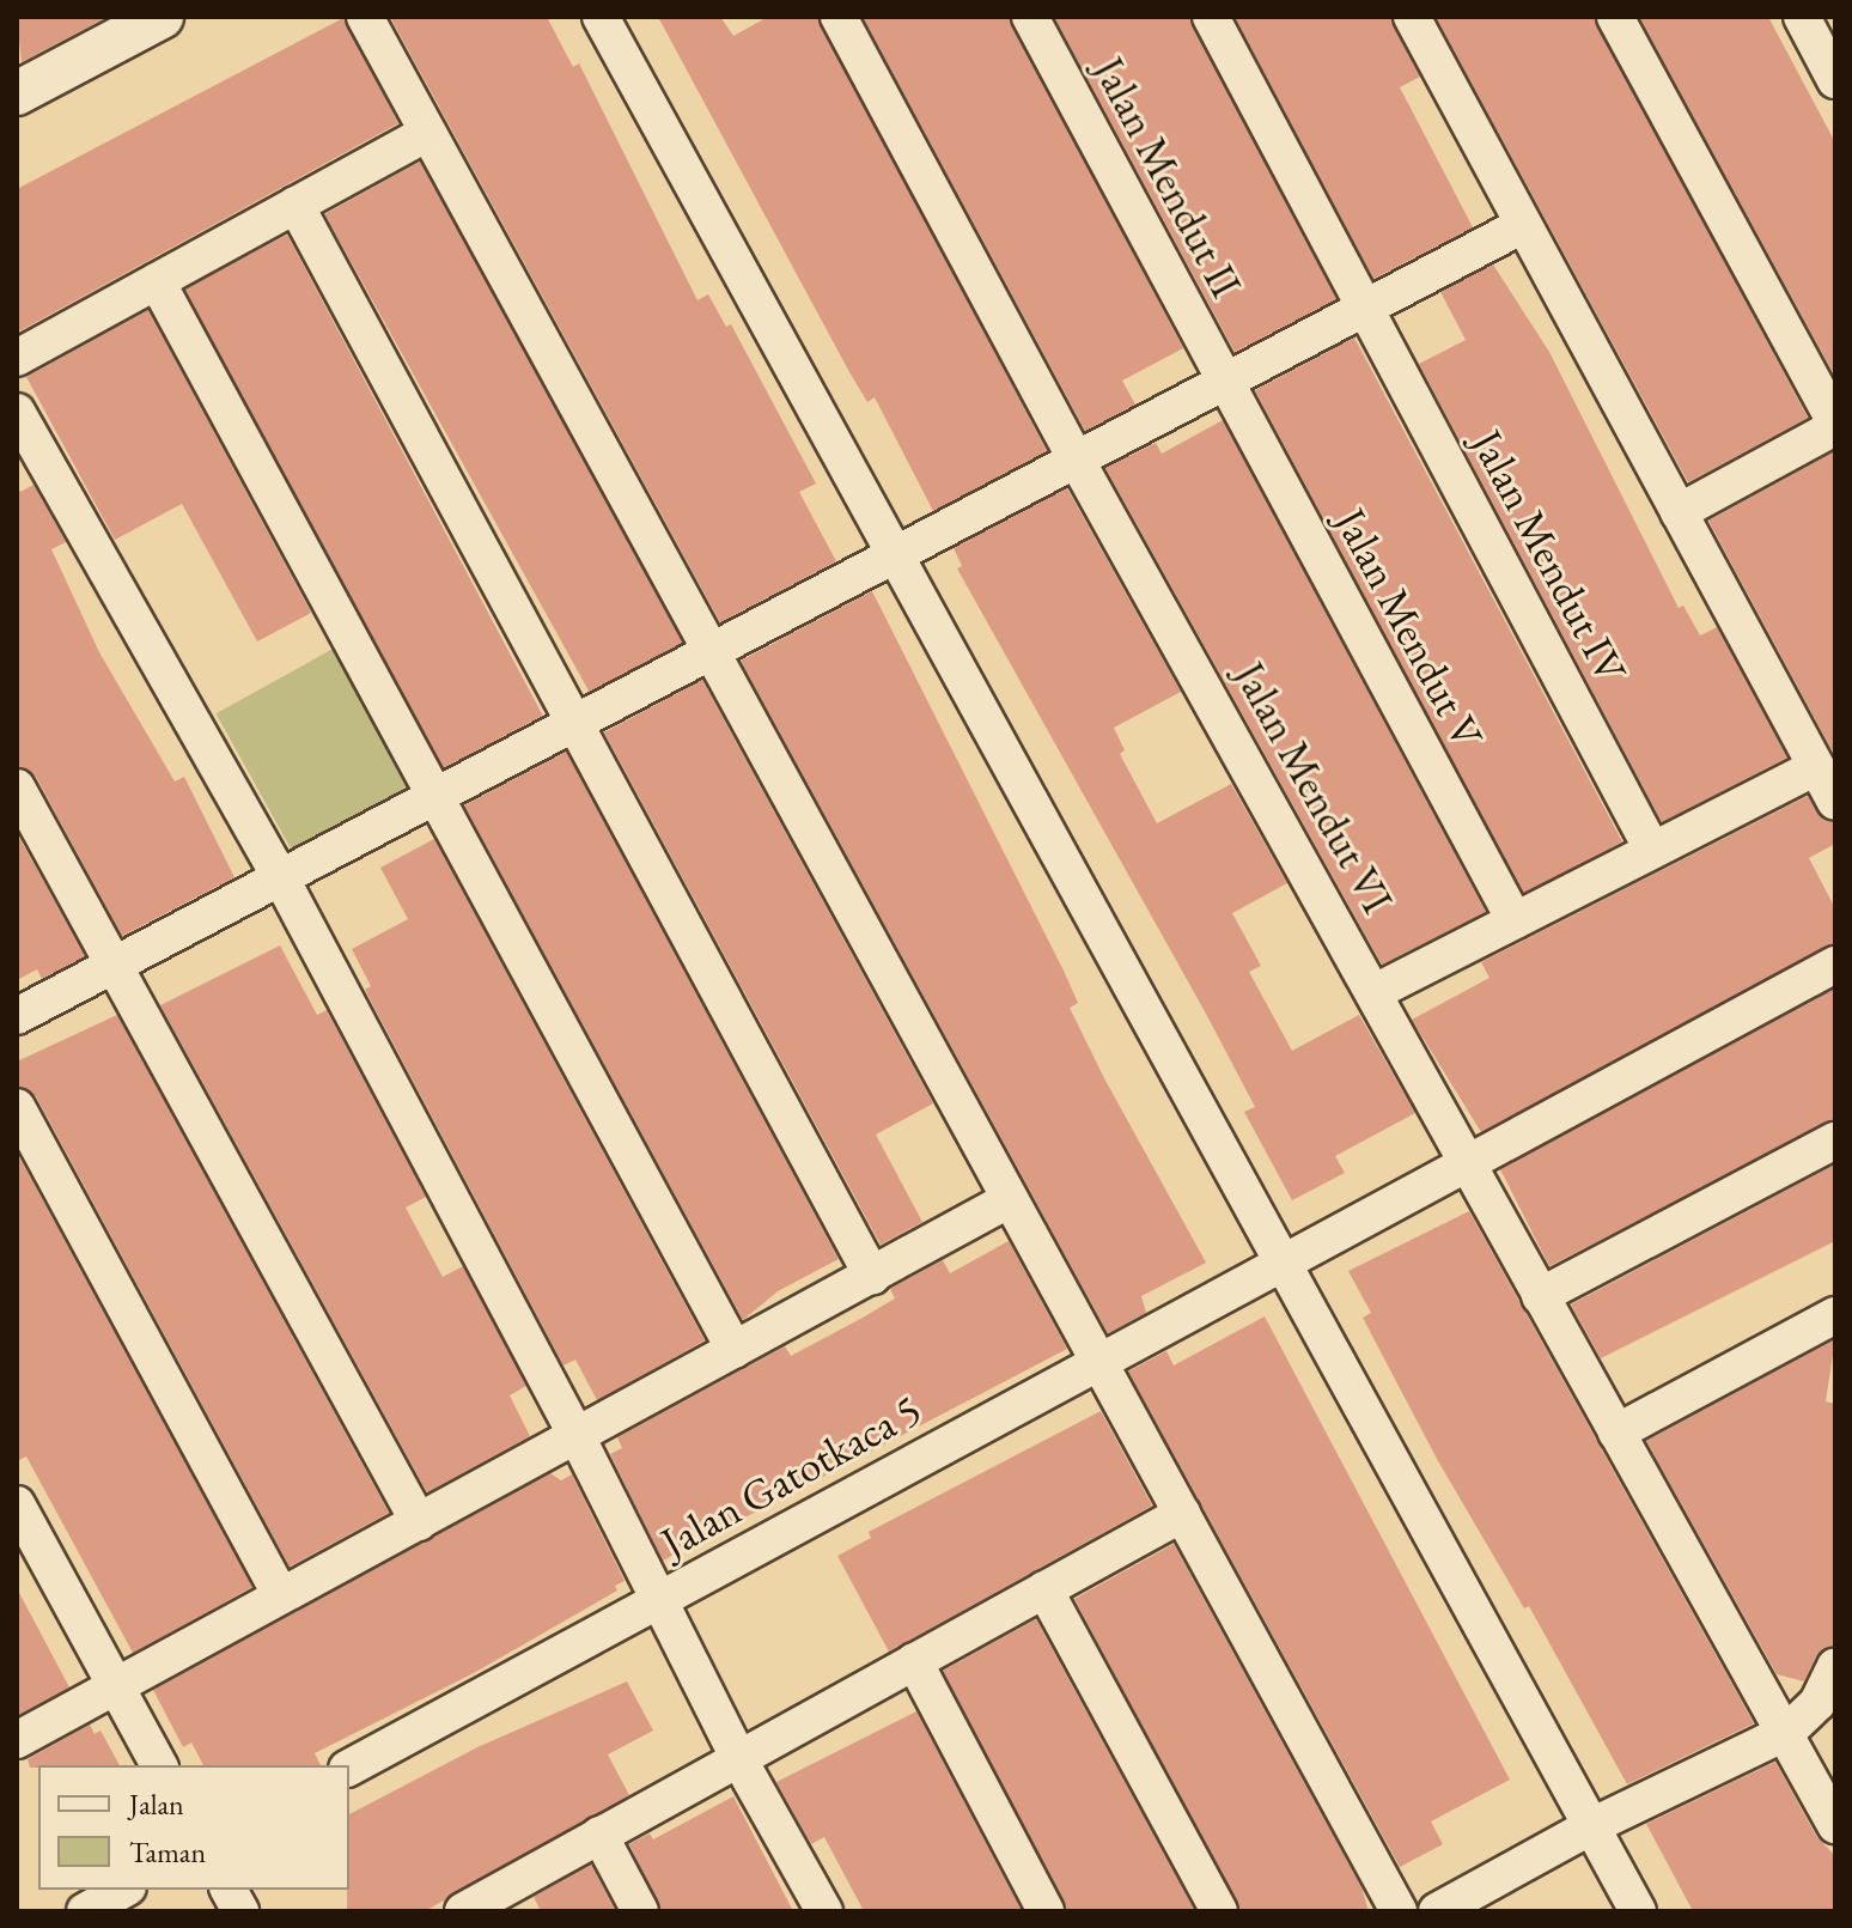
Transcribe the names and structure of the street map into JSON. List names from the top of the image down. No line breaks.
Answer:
{"streets":{"street":["Jalan Mendut II","Jalan Mendut IV","Jalan Mendut V","Jalan Mendut VI","Jalan Gatotkaca 5"]},"crossings":[["Jalan Mendut II","Jalan Mendut V"],["Jalan Mendut VI","Jalan Gatotkaca 5"]],"legend":["Jalan","Taman"]}
